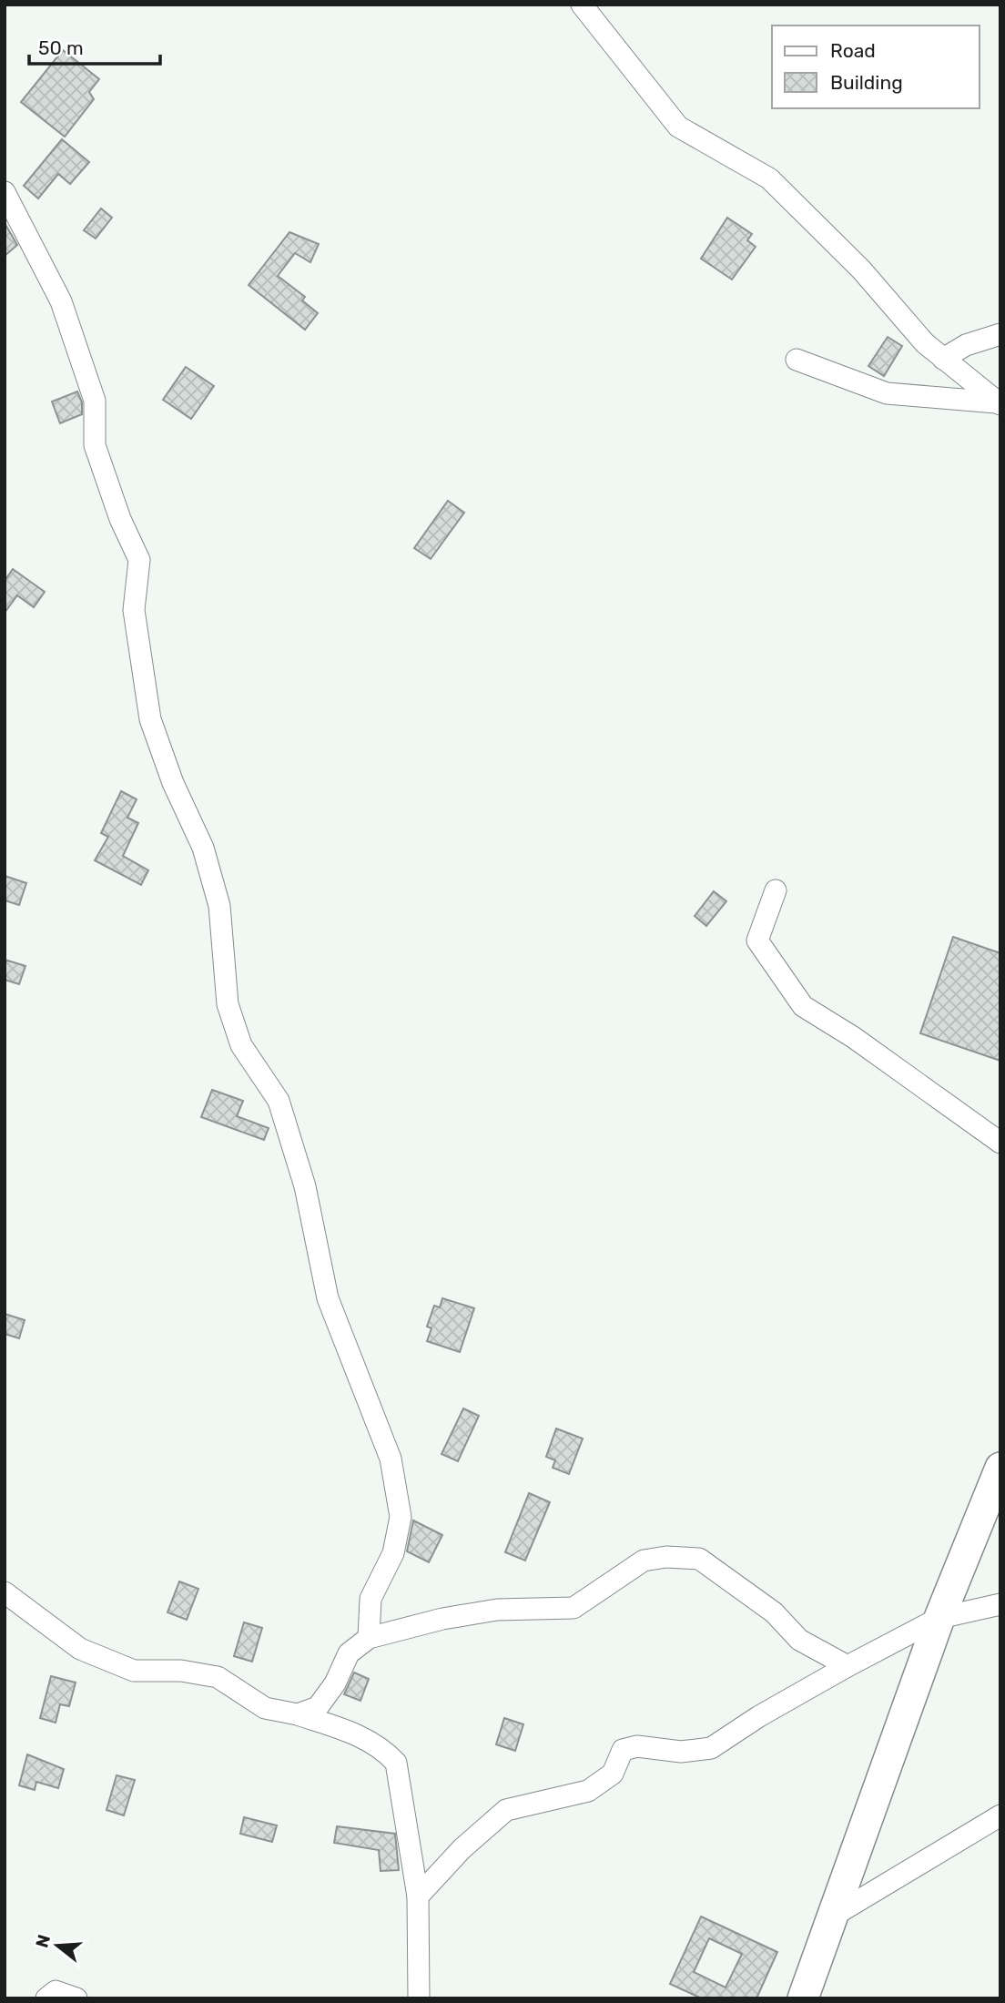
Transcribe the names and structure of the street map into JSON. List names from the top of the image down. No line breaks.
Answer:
{"legend":["Road","Building"],"scale_bar":"50 m","north":"left"}
